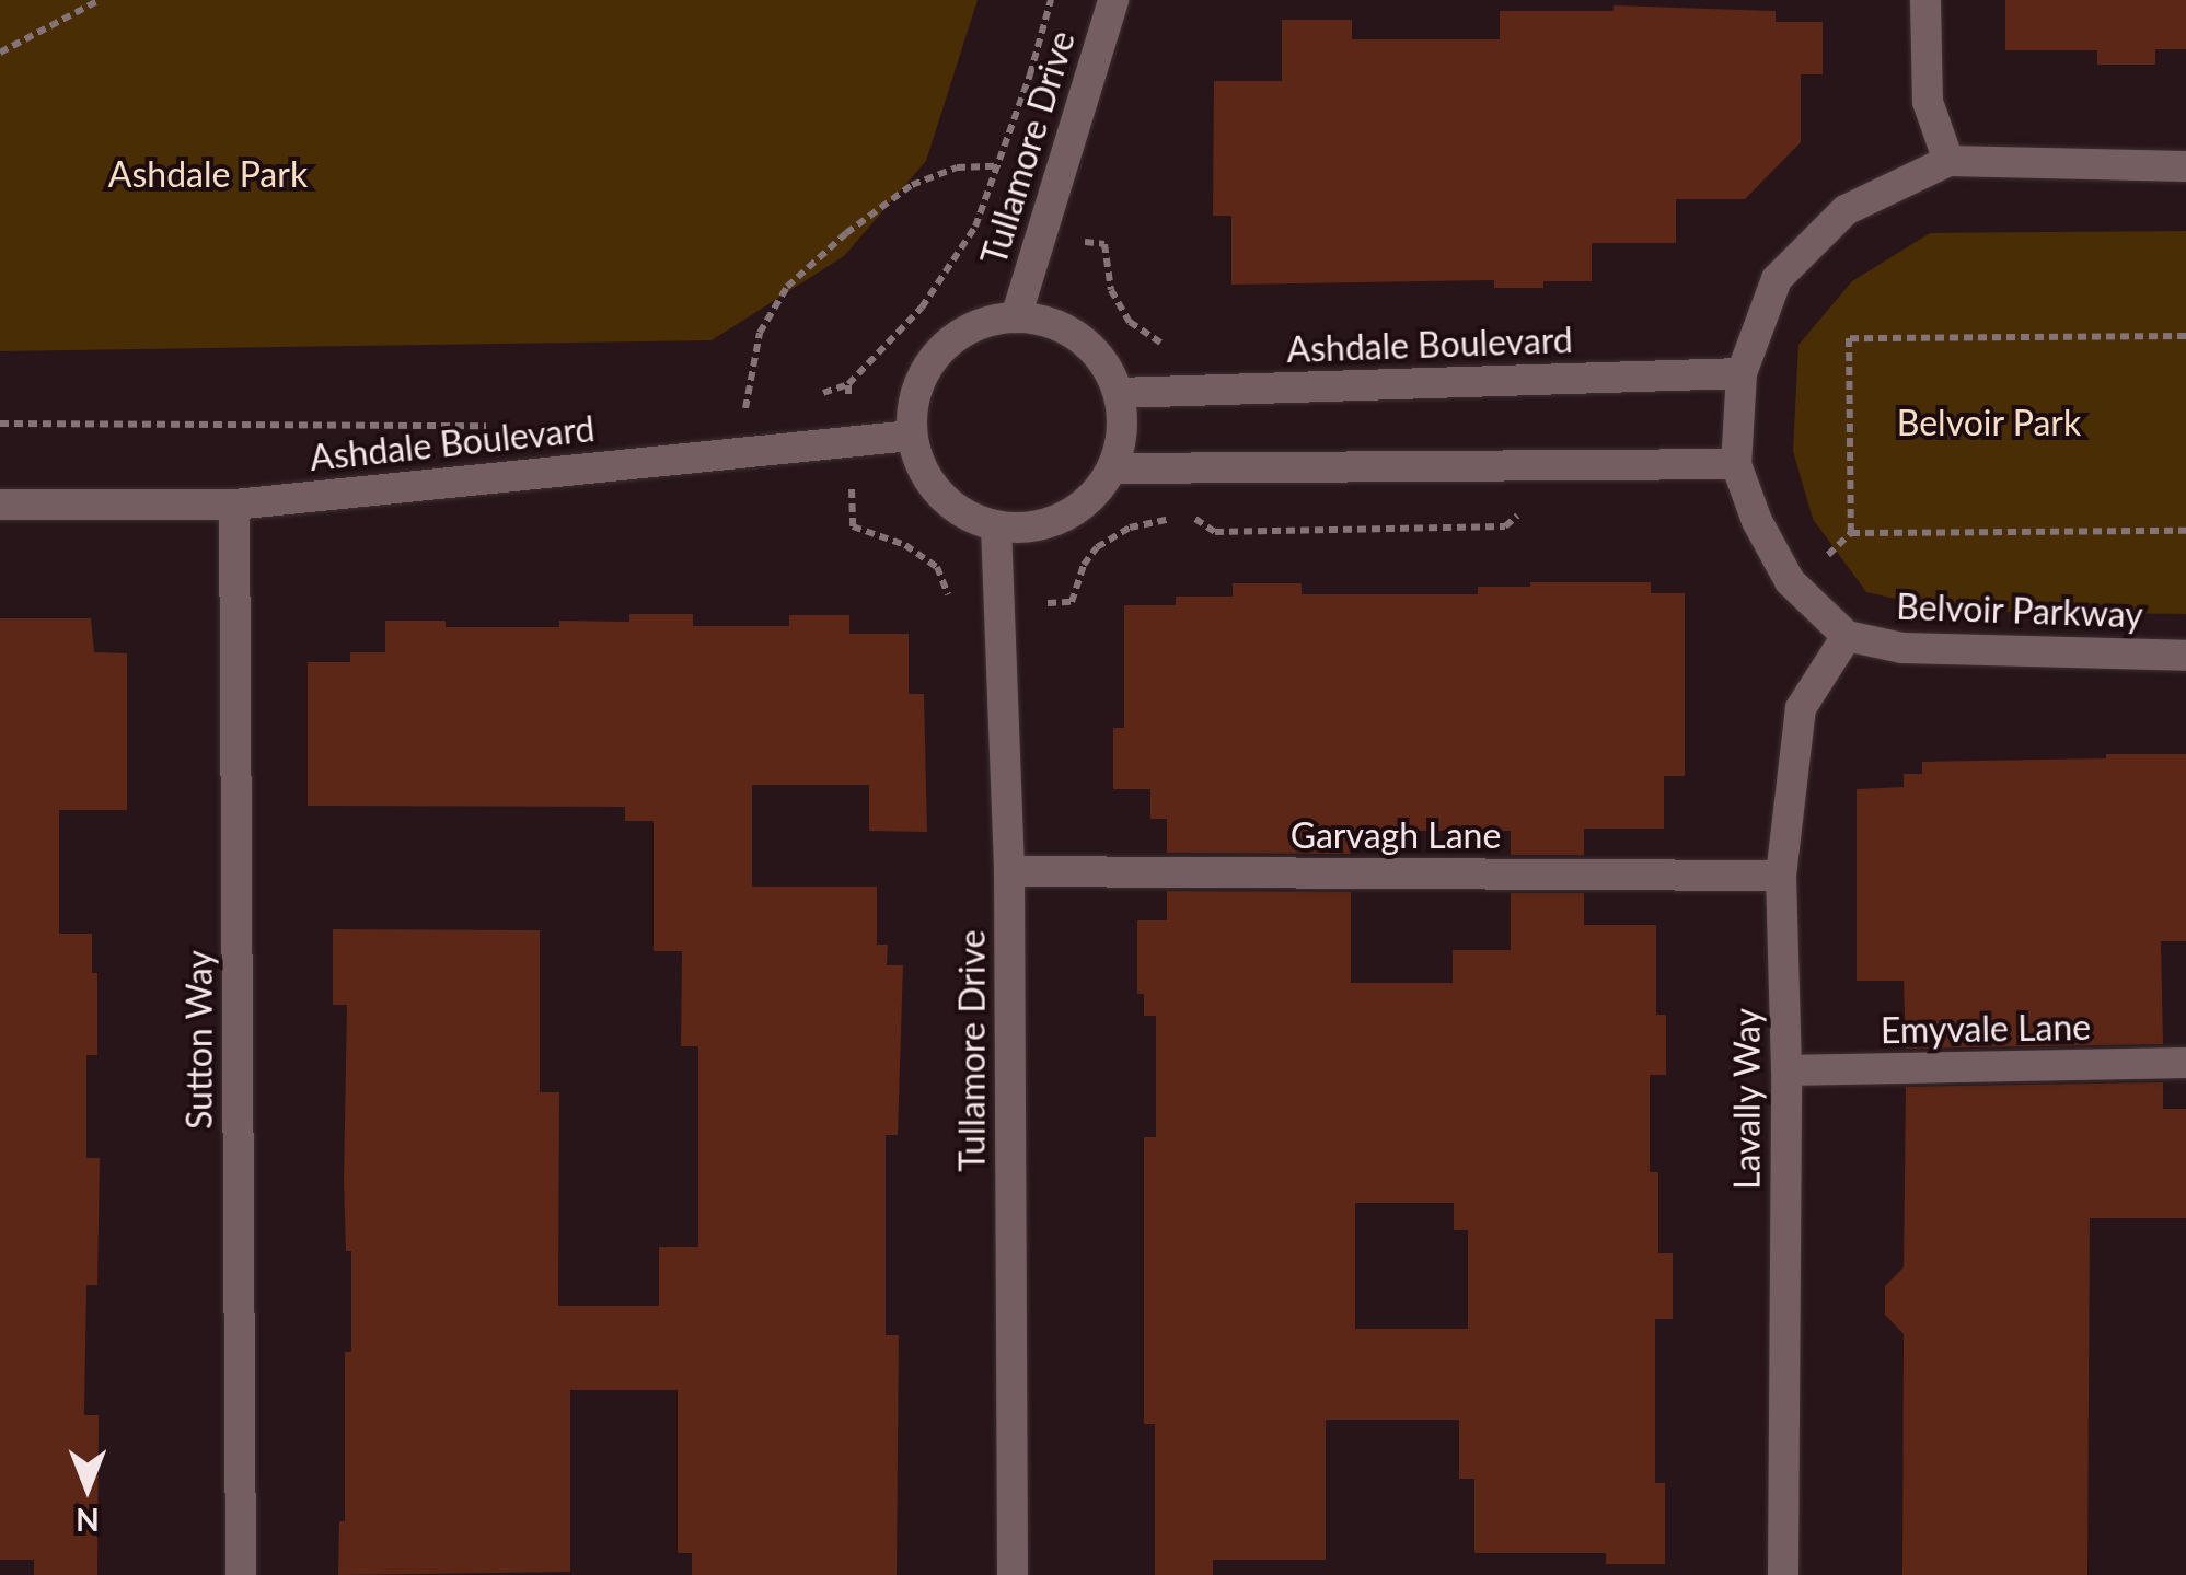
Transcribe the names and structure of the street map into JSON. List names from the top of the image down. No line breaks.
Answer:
{"streets":{"street":["Tullamore Drive","Ashdale Boulevard","Belvoir Parkway","Garvagh Lane","Emyvale Lane","Sutton Way","Lavally Way"]},"crossings":[["Tullamore Drive","Ashdale Boulevard"],["Tullamore Drive","Garvagh Lane"],["Ashdale Boulevard","Belvoir Parkway"],["Ashdale Boulevard","Sutton Way"],["Belvoir Parkway","Lavally Way"],["Garvagh Lane","Lavally Way"],["Emyvale Lane","Lavally Way"]],"parks":["Ashdale Park","Belvoir Park"],"north":"bottom"}
